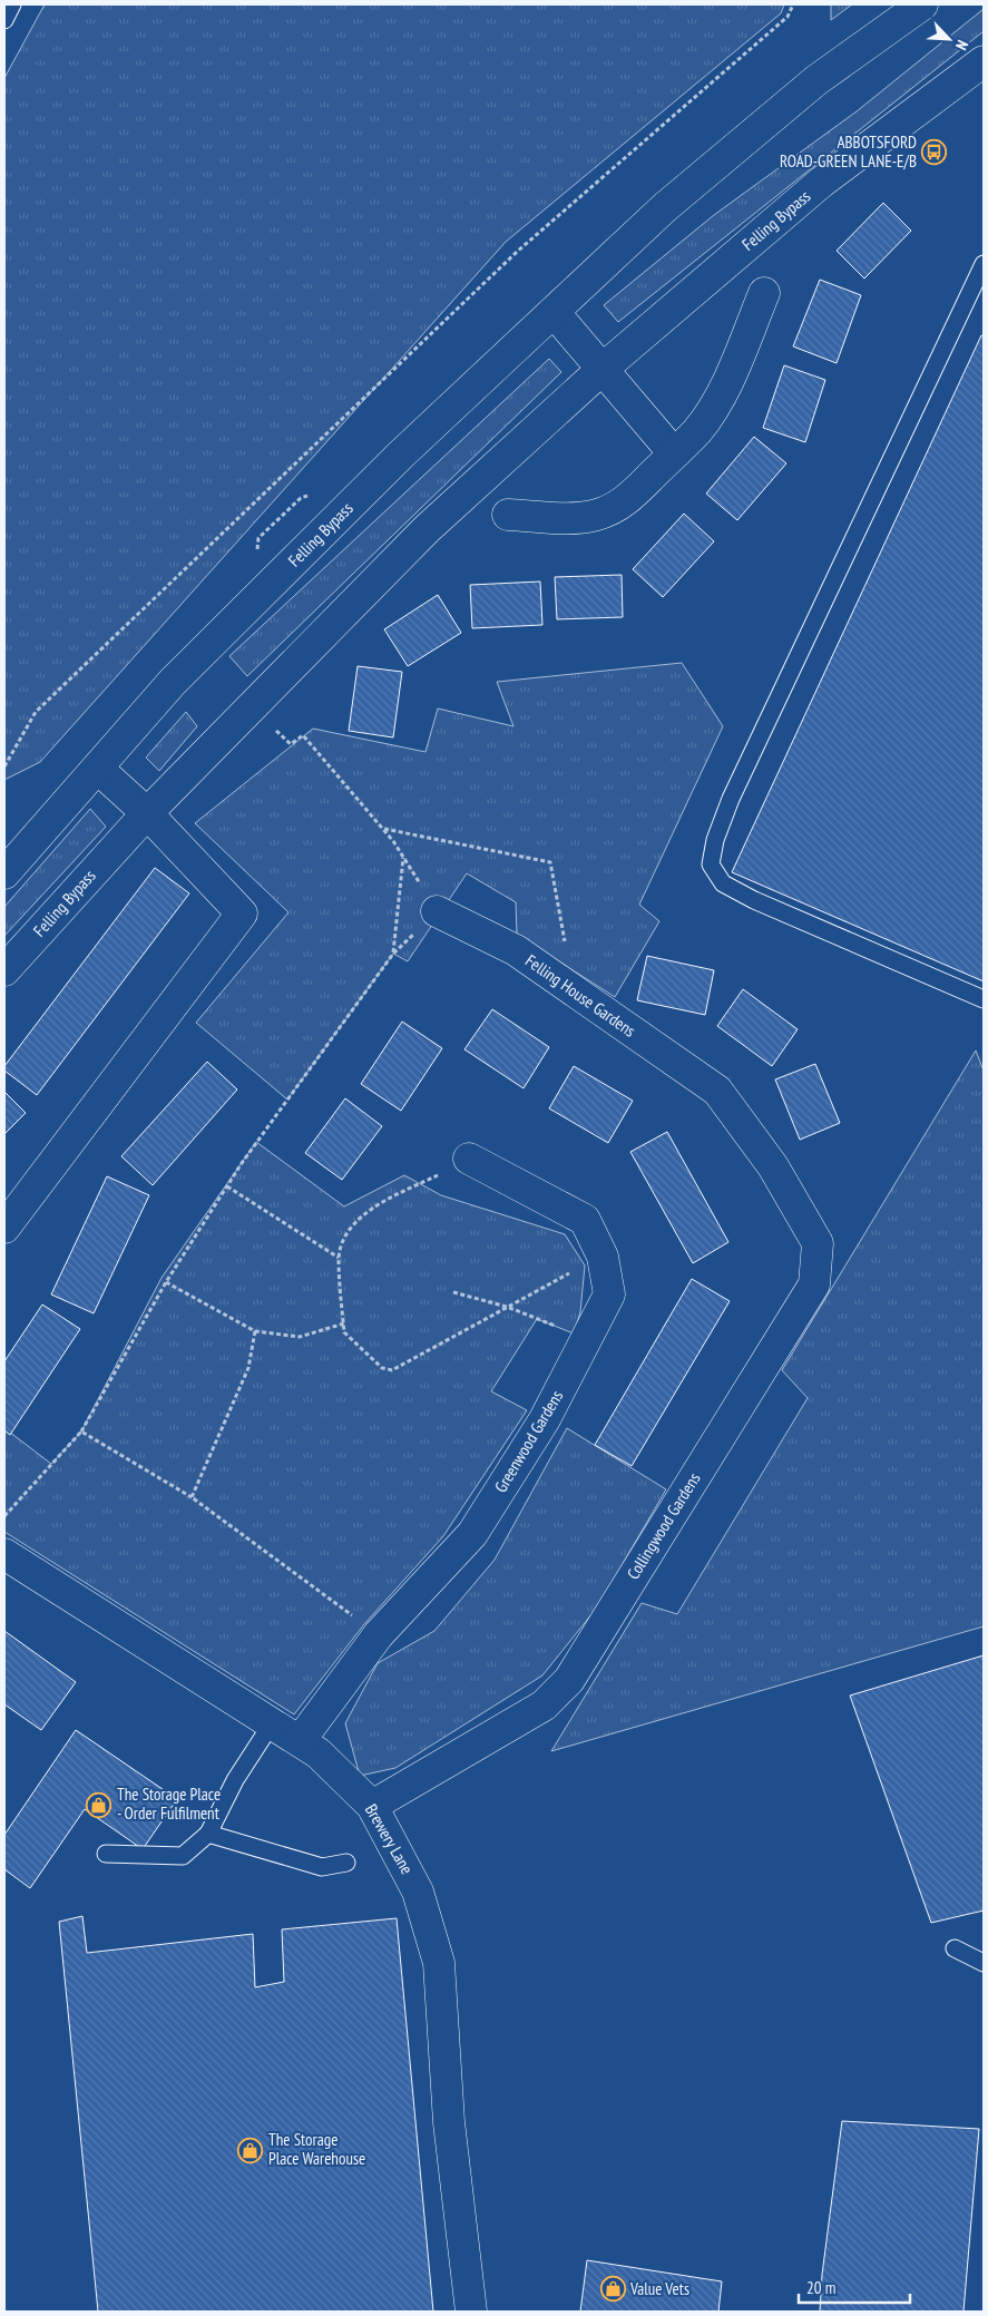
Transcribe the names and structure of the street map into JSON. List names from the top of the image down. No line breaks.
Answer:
{"streets":{"main road":["Felling Bypass","Felling House Gardens","Greenwood Gardens","Collingwood Gardens","Brewery Lane"]},"crossings":[["Felling House Gardens","Collingwood Gardens"],["Greenwood Gardens","Brewery Lane"],["Collingwood Gardens","Brewery Lane"]],"places":{"bus stop":["ABBOTSFORD ROAD-GREEN LANE-E/B"],"shop":["The Storage Place - Order Fulfilment","The Storage Place Warehouse","Value Vets"]},"scale_bar":"20 m","north":"bottom right"}
